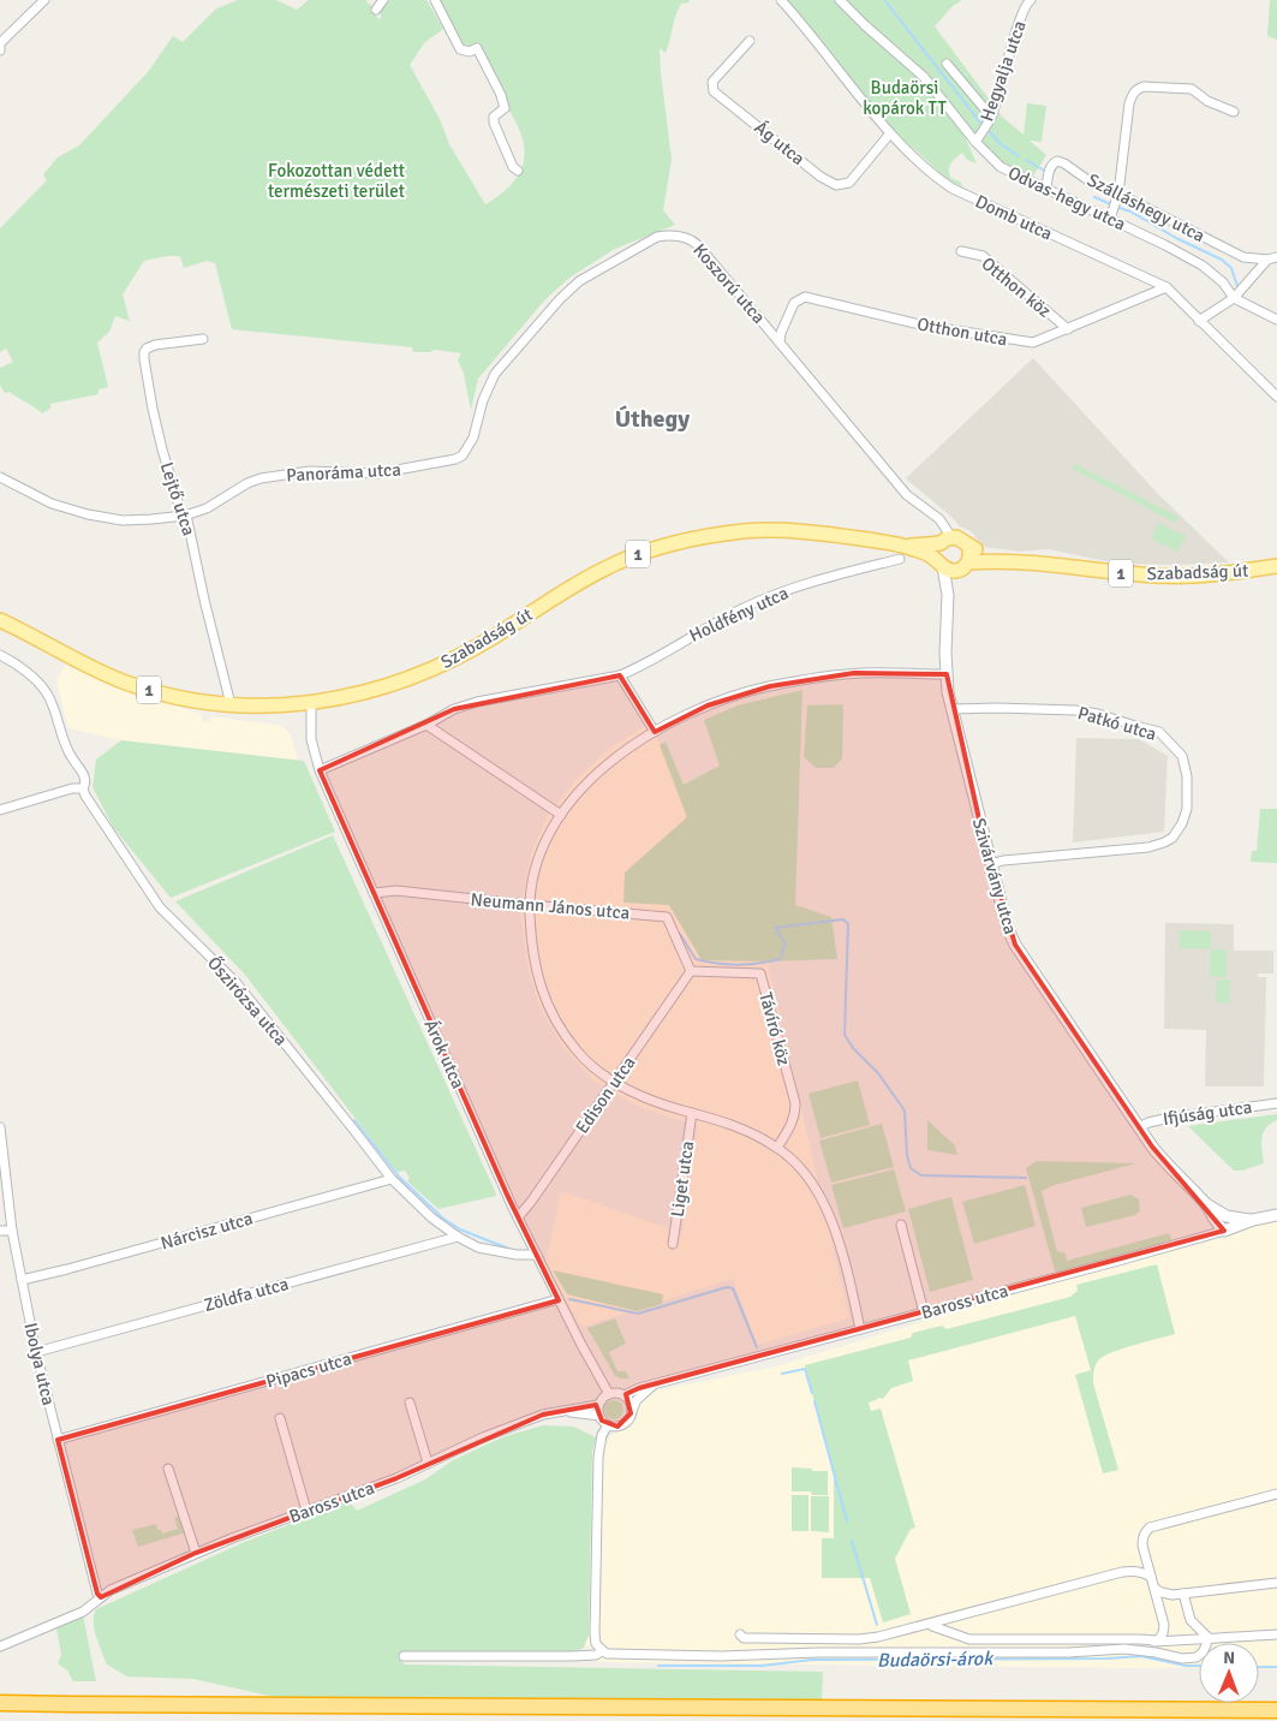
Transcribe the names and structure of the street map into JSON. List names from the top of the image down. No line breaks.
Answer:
{"streets":{"main road":["1","Szabadság út"],"street":["Hegyalja utca","Ág utca","Odvas-hegy utca","Szálláshegy utca","Domb utca","Koszorú utca","Otthon köz","Otthon utca","Panoráma utca","Lejtő utca","Holdfény utca","Patkó utca","Szivárvány utca","Neumann János utca","Őszirózsa utca","Távíró köz","Árok utca","Edison utca","Ifjúság utca","Liget utca","Nárcisz utca","Zöldfa utca","Baross utca","Ibolya utca","Pipacs utca"]},"crossings":[["Hegyalja utca","Odvas-hegy utca"],["Ág utca","Domb utca"],["Odvas-hegy utca","Szálláshegy utca"],["Domb utca","Otthon utca"],["Koszorú utca","Otthon utca"],["Koszorú utca","Panoráma utca"],["Koszorú utca","Szabadság út"],["Otthon köz","Otthon utca"],["Panoráma utca","Lejtő utca"],["Lejtő utca","Szabadság út"],["Szabadság út","Holdfény utca"],["Szabadság út","Szivárvány utca"],["Szabadság út","Árok utca"],["Holdfény utca","Árok utca"],["Patkó utca","Szivárvány utca"],["Szivárvány utca","Ifjúság utca"],["Szivárvány utca","Baross utca"],["Neumann János utca","Távíró köz"],["Neumann János utca","Árok utca"],["Neumann János utca","Edison utca"],["Őszirózsa utca","Árok utca"],["Őszirózsa utca","Nárcisz utca"],["Őszirózsa utca","Zöldfa utca"],["Távíró köz","Edison utca"],["Árok utca","Edison utca"],["Árok utca","Baross utca"],["Árok utca","Pipacs utca"],["Nárcisz utca","Ibolya utca"],["Zöldfa utca","Ibolya utca"],["Baross utca","Ibolya utca"],["Ibolya utca","Pipacs utca"]],"districts":["Úthegy"],"water":["Budaörsi-árok"],"parks":["Budaörsi kopárok TT","Fokozottan védett természeti terület"],"north":"top"}
